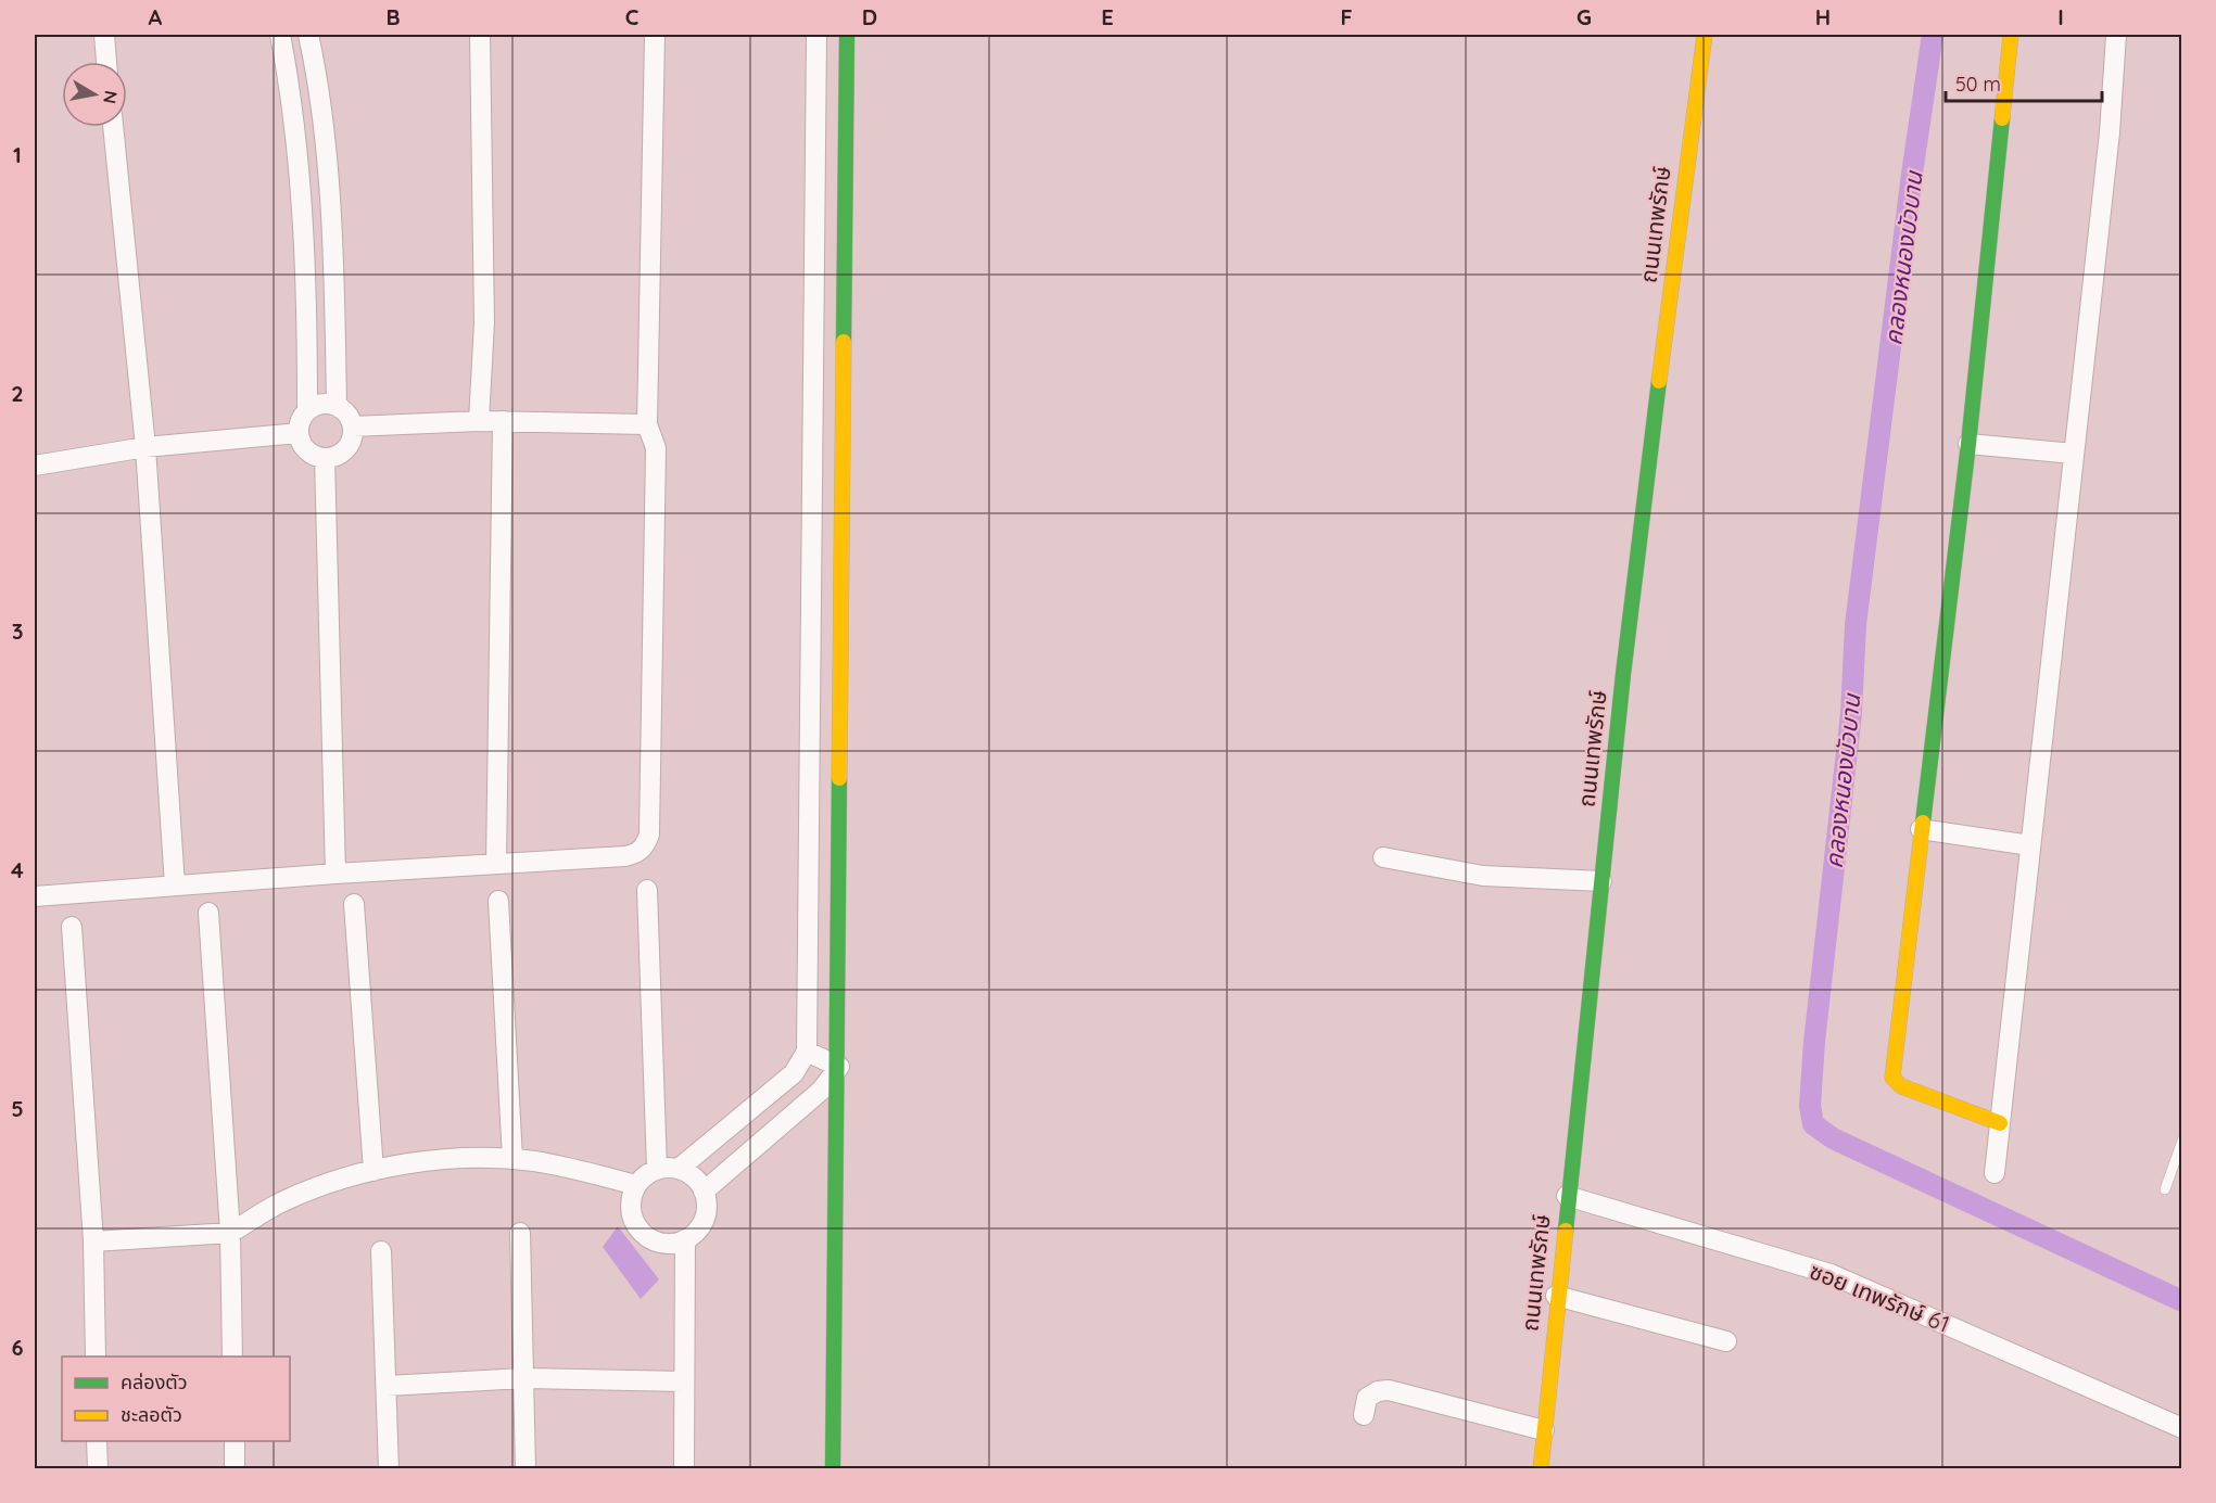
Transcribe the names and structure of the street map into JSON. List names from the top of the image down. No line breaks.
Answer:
{"streets":{"street":["ถนนเทพรักษ์","ซอย เทพรักษ์ 61"]},"crossings":[["ถนนเทพรักษ์","ซอย เทพรักษ์ 61"]],"water":["คลองหนองบัวบาน"],"legend":["คล่องตัว","ชะลอตัว"],"scale_bar":"50 m","north":"right","grid":{"columns":["A","B","C","D","E","F","G","H","I"],"rows":["1","2","3","4","5","6"]}}
